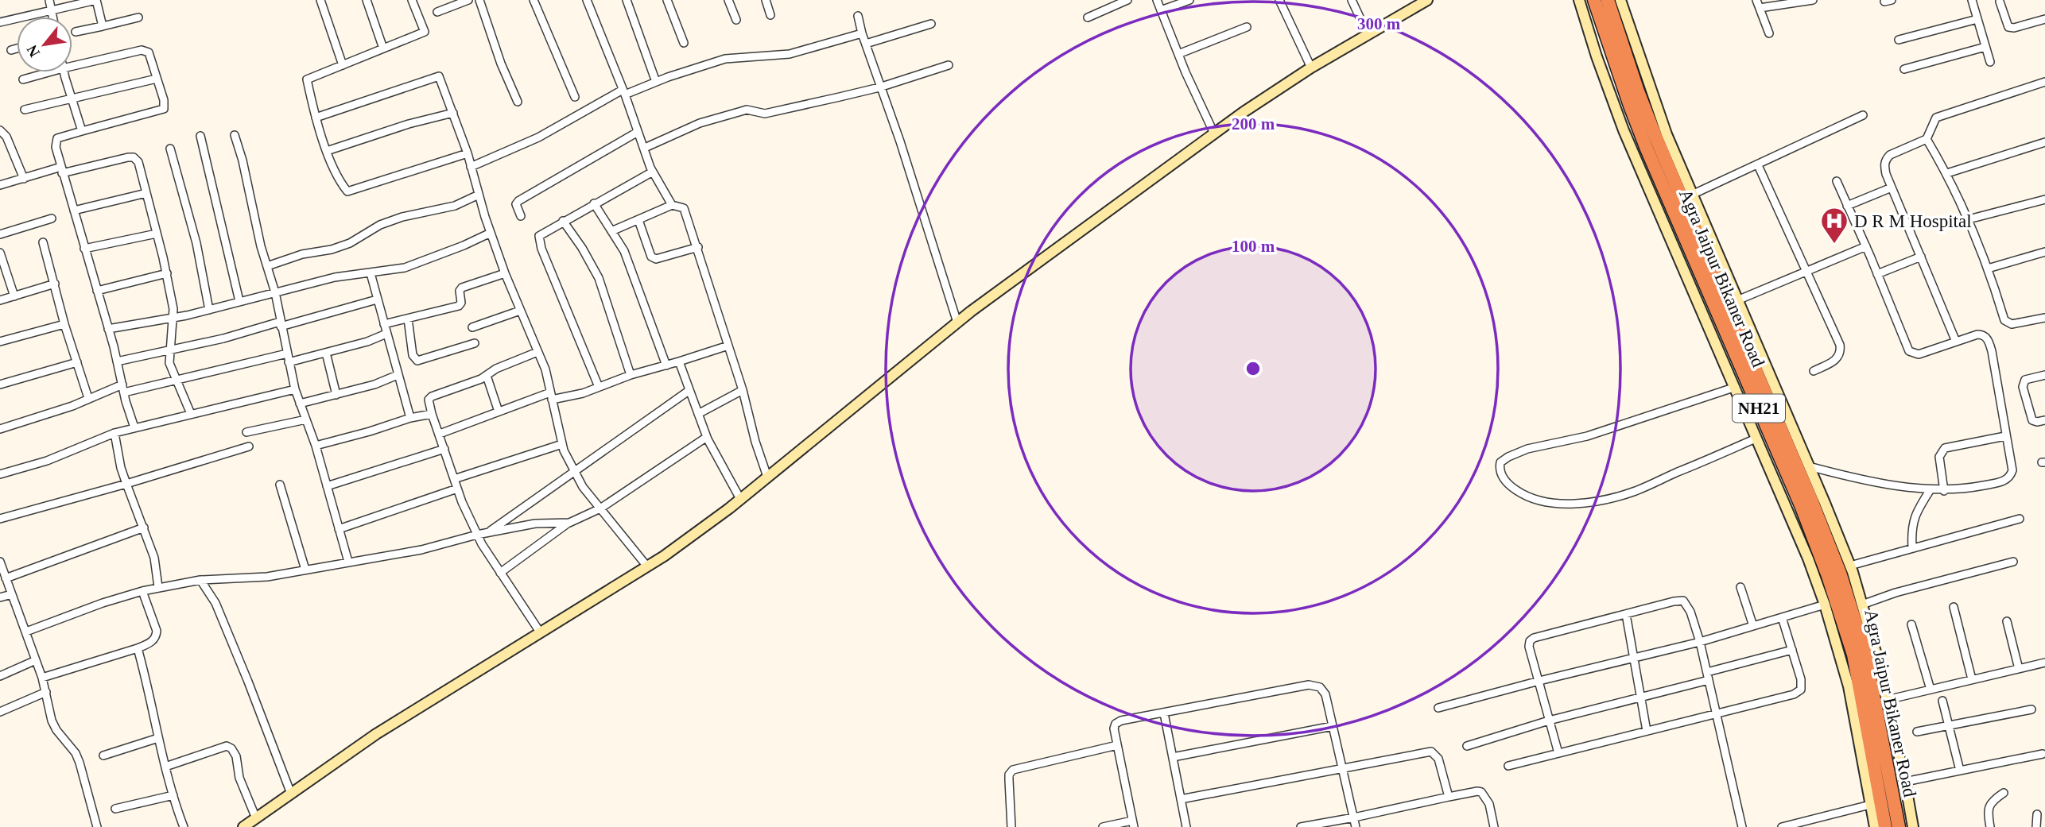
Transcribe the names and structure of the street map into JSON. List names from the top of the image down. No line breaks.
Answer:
{"streets":{"highway":["Agra Jaipur Bikaner Road","NH21"]},"places":{"hospital":["D R M Hospital"]},"north":"bottom left","rings":["300 m","200 m","100 m"]}
